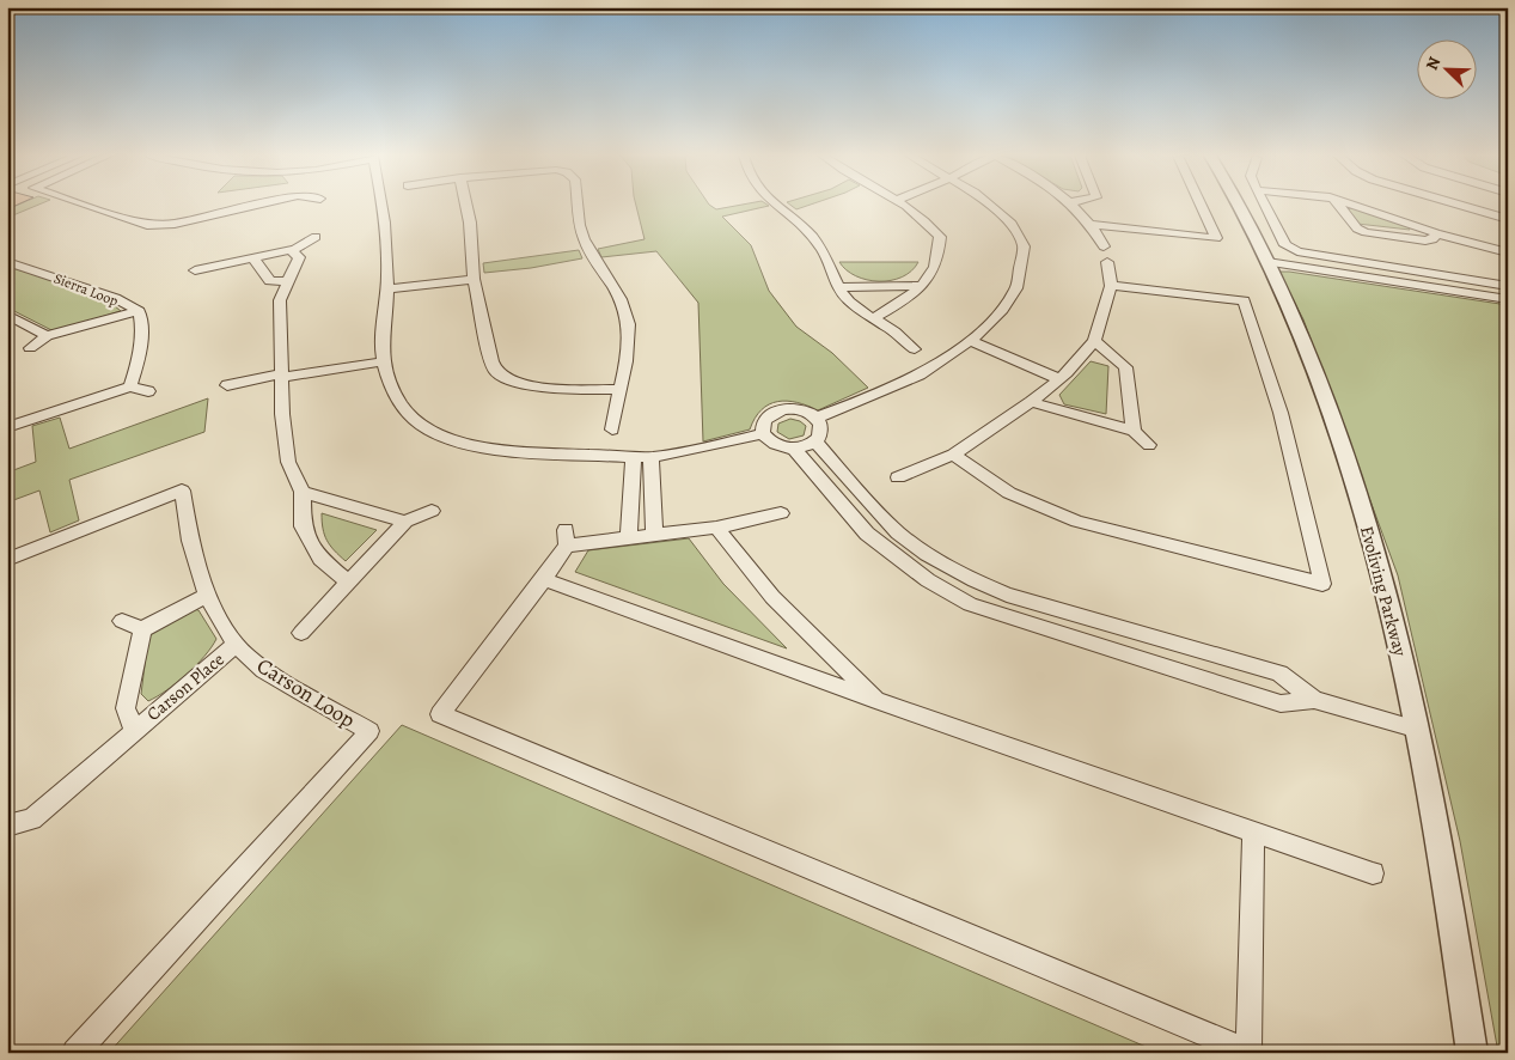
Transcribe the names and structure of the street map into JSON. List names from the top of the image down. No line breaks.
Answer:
{"streets":{"street":["Sierra Loop","Evoliving Parkway","Carson Place","Carson Loop"]},"crossings":[["Carson Place","Carson Loop"]],"north":"top left"}
